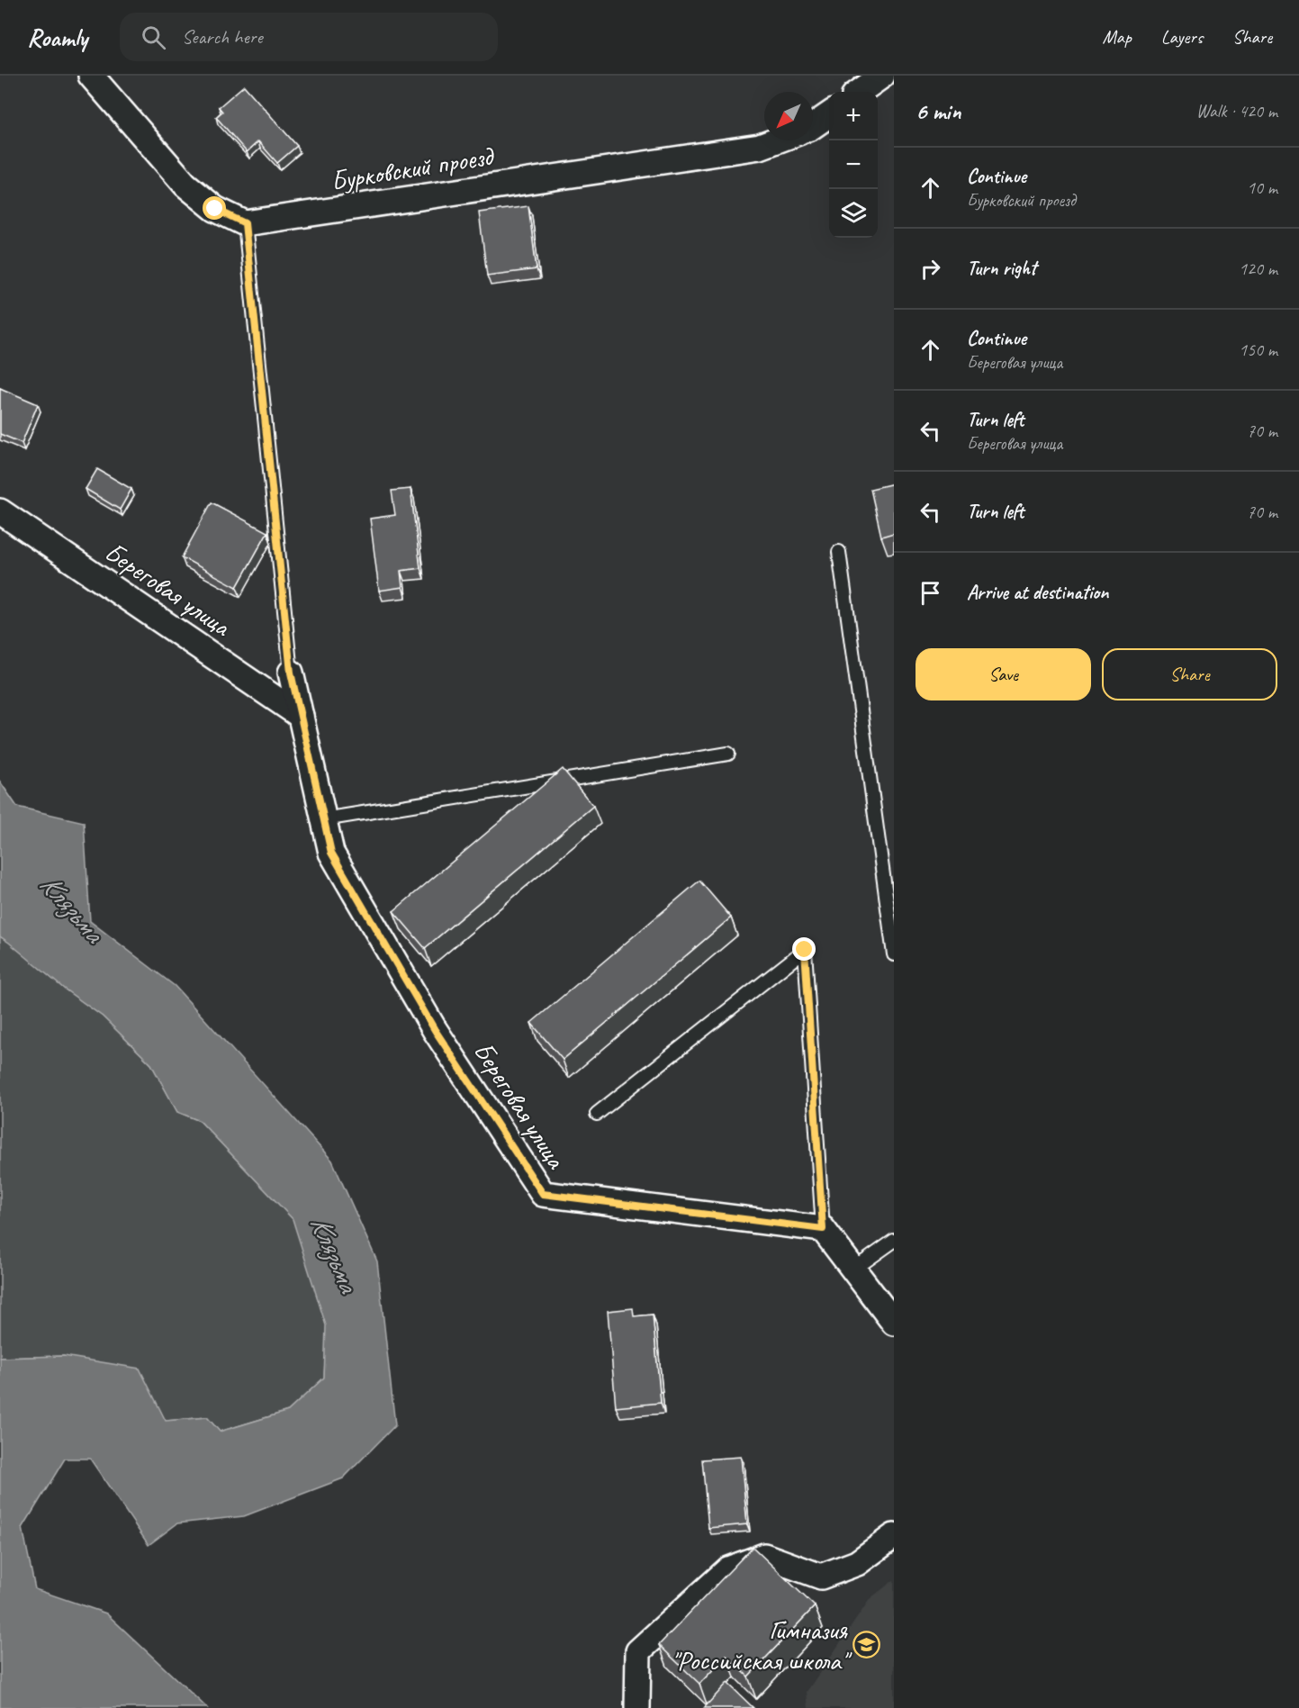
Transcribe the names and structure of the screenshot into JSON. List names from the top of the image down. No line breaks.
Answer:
{"streets":{"street":["Бурковский проезд","Береговая улица"]},"water":["Клязьма"],"places":{"school or university":["Гимназия \"Российская школа\""]},"north":"bottom left","page":{"header":"Roamly","search":"Search here","nav":["Map","Layers","Share"],"heading":["6 min","Walk · 420 m"],"map_buttons":["+","−"],"list":[["Continue","Бурковский проезд","10 m"],["Turn right","120 m"],["Continue","Береговая улица","150 m"],["Turn left","Береговая улица","70 m"],["Turn left","70 m"],"Arrive at destination"],"buttons":["Save","Share"]}}
